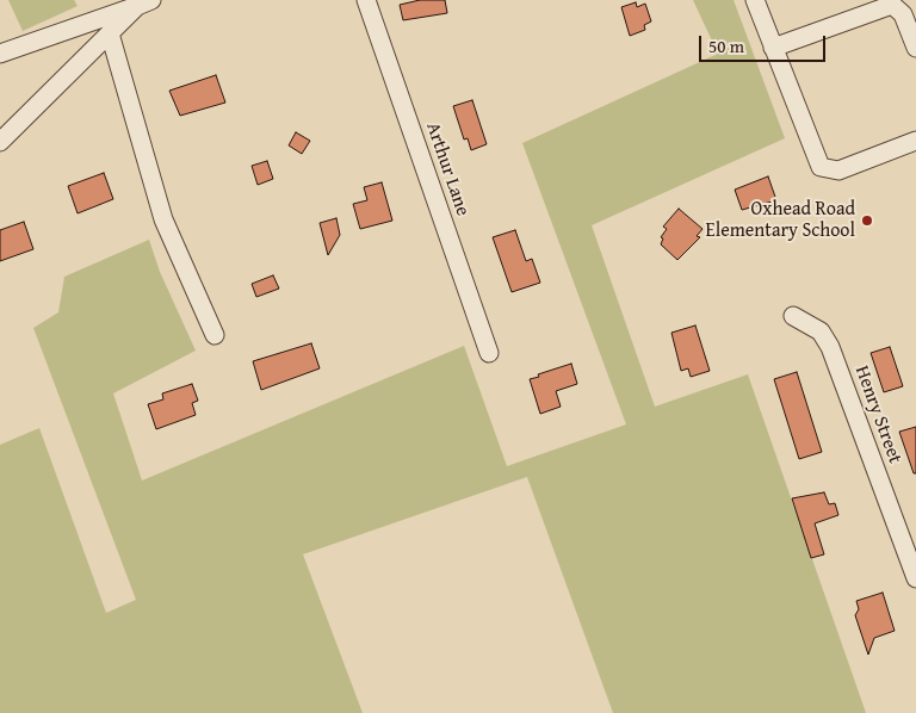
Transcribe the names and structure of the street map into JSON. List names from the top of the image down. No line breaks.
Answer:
{"streets":{"street":["Arthur Lane","Henry Street"]},"places":["Oxhead Road Elementary School"],"scale_bar":"50 m"}
